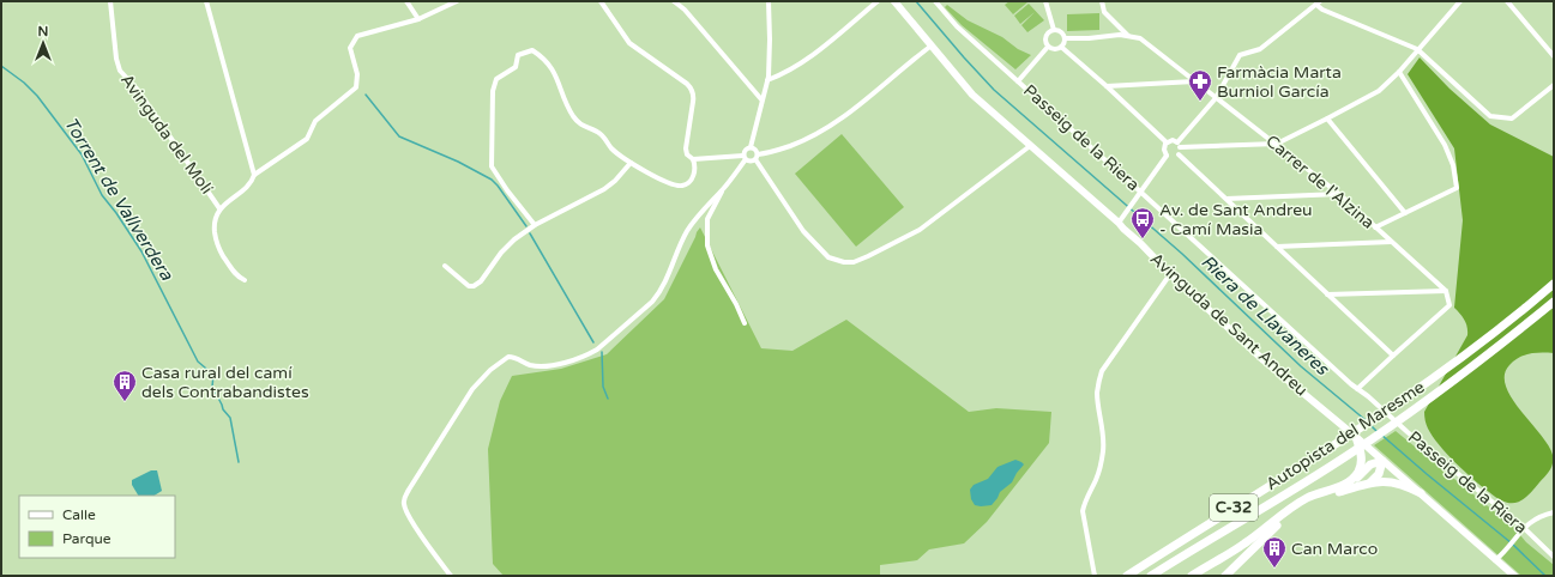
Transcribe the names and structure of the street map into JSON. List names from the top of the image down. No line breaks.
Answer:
{"streets":{"highway":["Autopista del Maresme","C-32"],"street":["Avinguda del Molí","Passeig de la Riera","Carrer de l'Alzina","Avinguda de Sant Andreu"]},"crossings":[["Avinguda de Sant Andreu","C-32"]],"water":["Torrent de Vallverdera","Riera de Llavaneres"],"places":{"pharmacy":["Farmàcia Marta Burniol García"],"bus stop":["Av. de Sant Andreu - Camí Masia"],"building":["Casa rural del camí dels Contrabandistes","Can Marco"]},"legend":["Calle","Parque"],"north":"top"}
